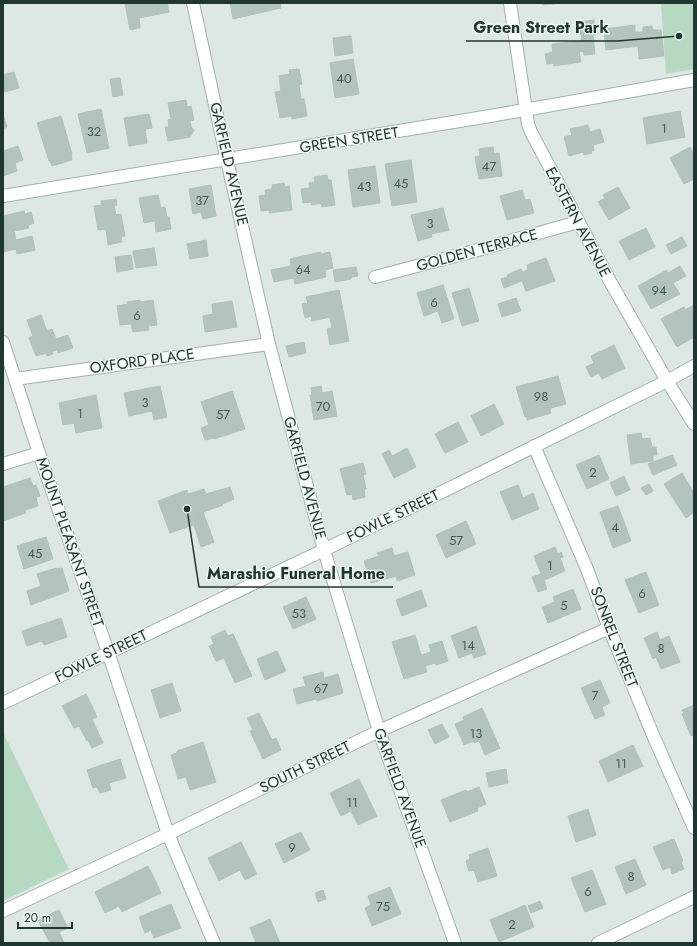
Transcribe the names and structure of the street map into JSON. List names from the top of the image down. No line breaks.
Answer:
{"streets":{"street":["GREEN STREET","GARFIELD AVENUE","EASTERN AVENUE","GOLDEN TERRACE","OXFORD PLACE","FOWLE STREET","MOUNT PLEASANT STREET","SONREL STREET","SOUTH STREET"]},"crossings":[["GREEN STREET","GARFIELD AVENUE"],["GREEN STREET","EASTERN AVENUE"],["GARFIELD AVENUE","OXFORD PLACE"],["GARFIELD AVENUE","FOWLE STREET"],["GARFIELD AVENUE","SOUTH STREET"],["EASTERN AVENUE","GOLDEN TERRACE"],["EASTERN AVENUE","FOWLE STREET"],["OXFORD PLACE","MOUNT PLEASANT STREET"],["FOWLE STREET","MOUNT PLEASANT STREET"],["FOWLE STREET","SONREL STREET"],["MOUNT PLEASANT STREET","SOUTH STREET"],["SONREL STREET","SOUTH STREET"]],"places":["Green Street Park","Marashio Funeral Home"],"house_numbers":["40","1","32","47","45","43","37","3","64","94","6","6","98","3","70","1","57","2","4","57","45","1","6","5","53","14","8","67","7","13","11","11","9","8","6","75","2"],"scale_bar":"20 m"}
